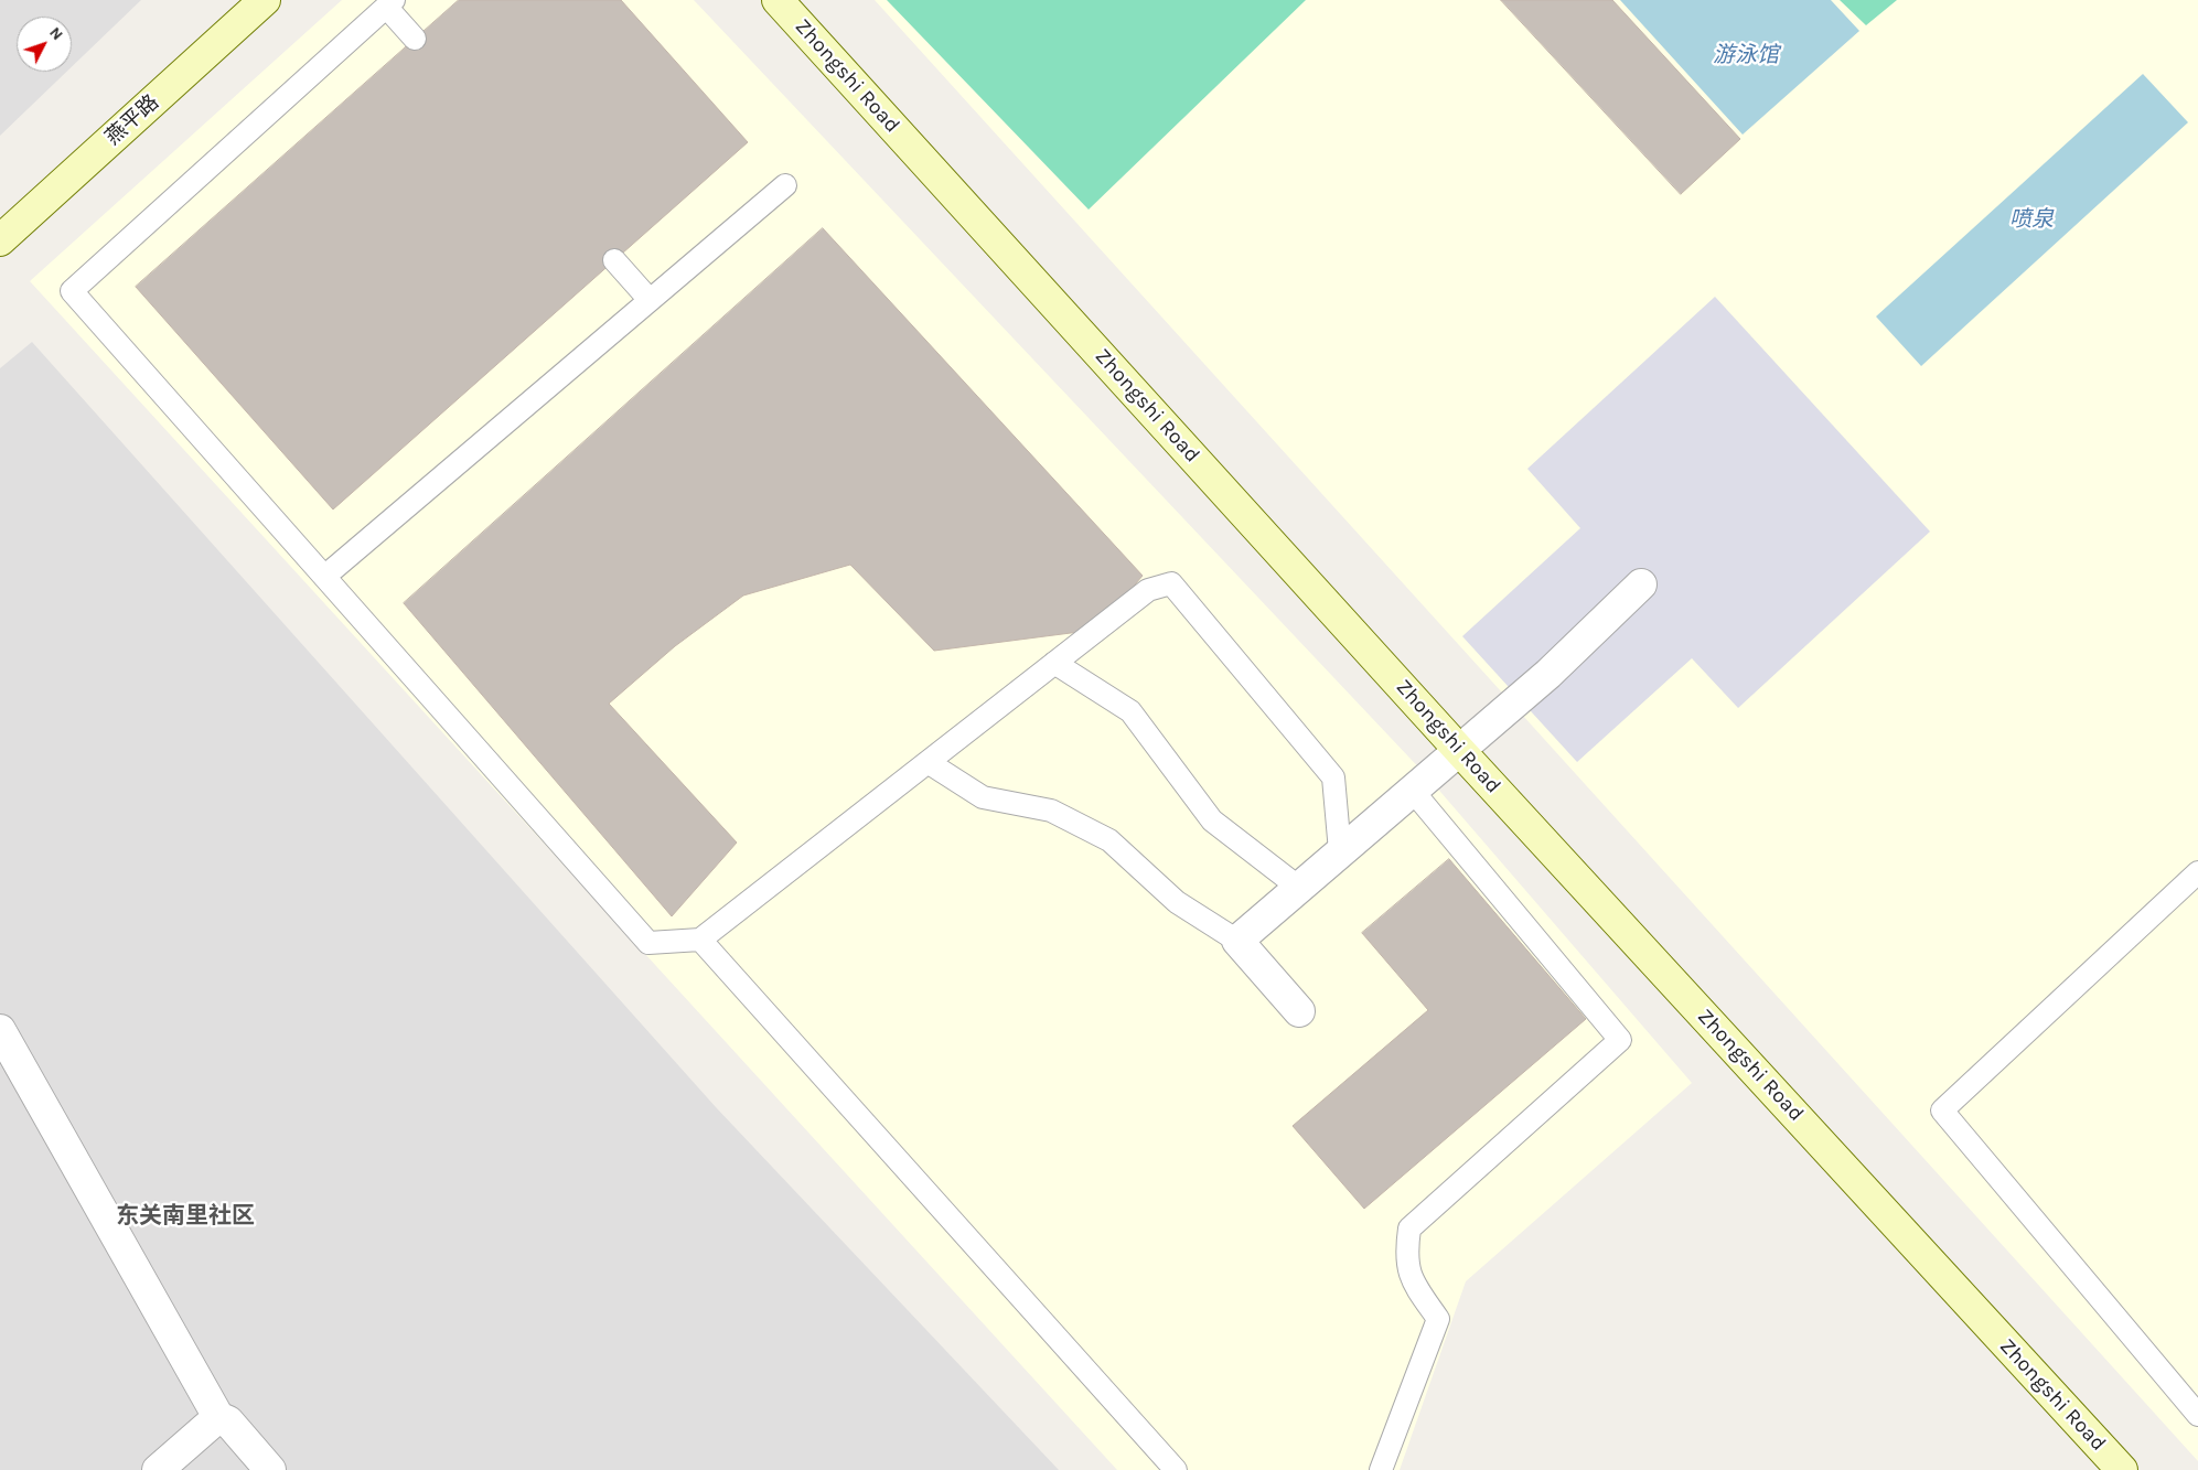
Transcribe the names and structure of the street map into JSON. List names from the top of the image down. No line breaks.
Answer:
{"streets":{"street":["Zhongshi Road","燕平路"]},"districts":["东关南里社区"],"water":["游泳馆","喷泉"],"north":"top right"}
